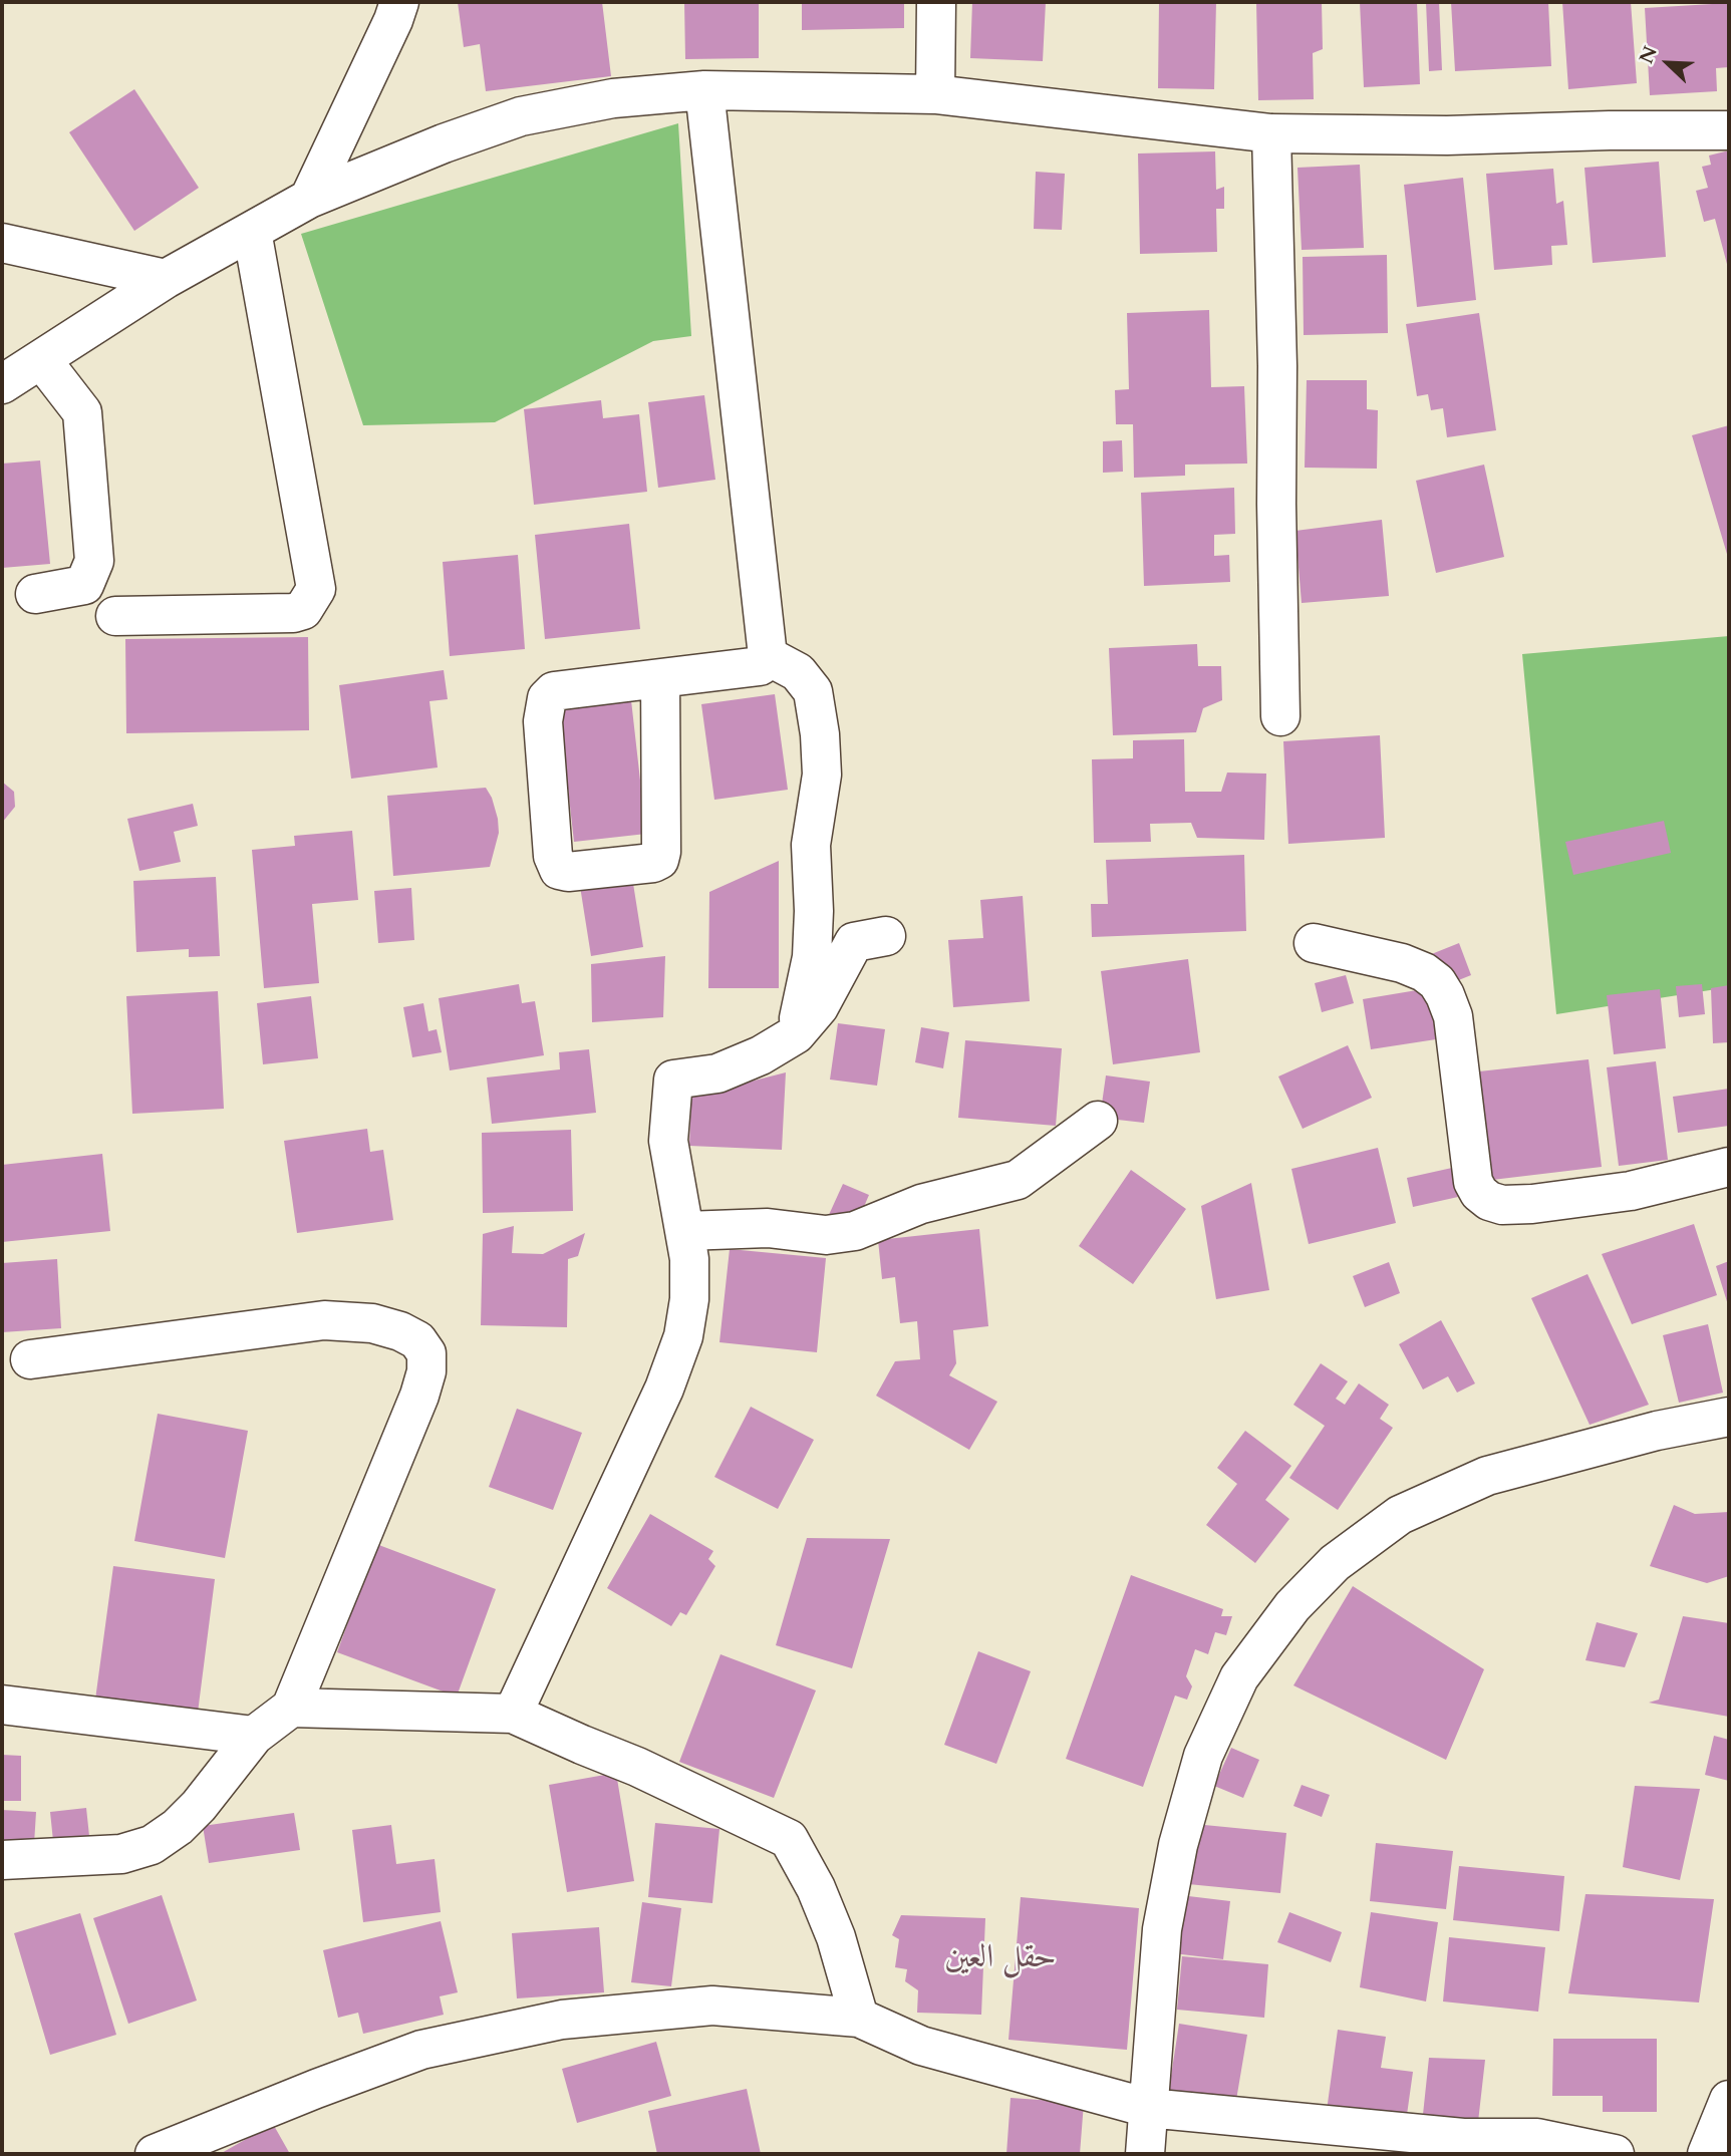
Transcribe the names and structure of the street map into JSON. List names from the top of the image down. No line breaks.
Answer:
{"districts":["حقل العين"],"north":"top left"}
